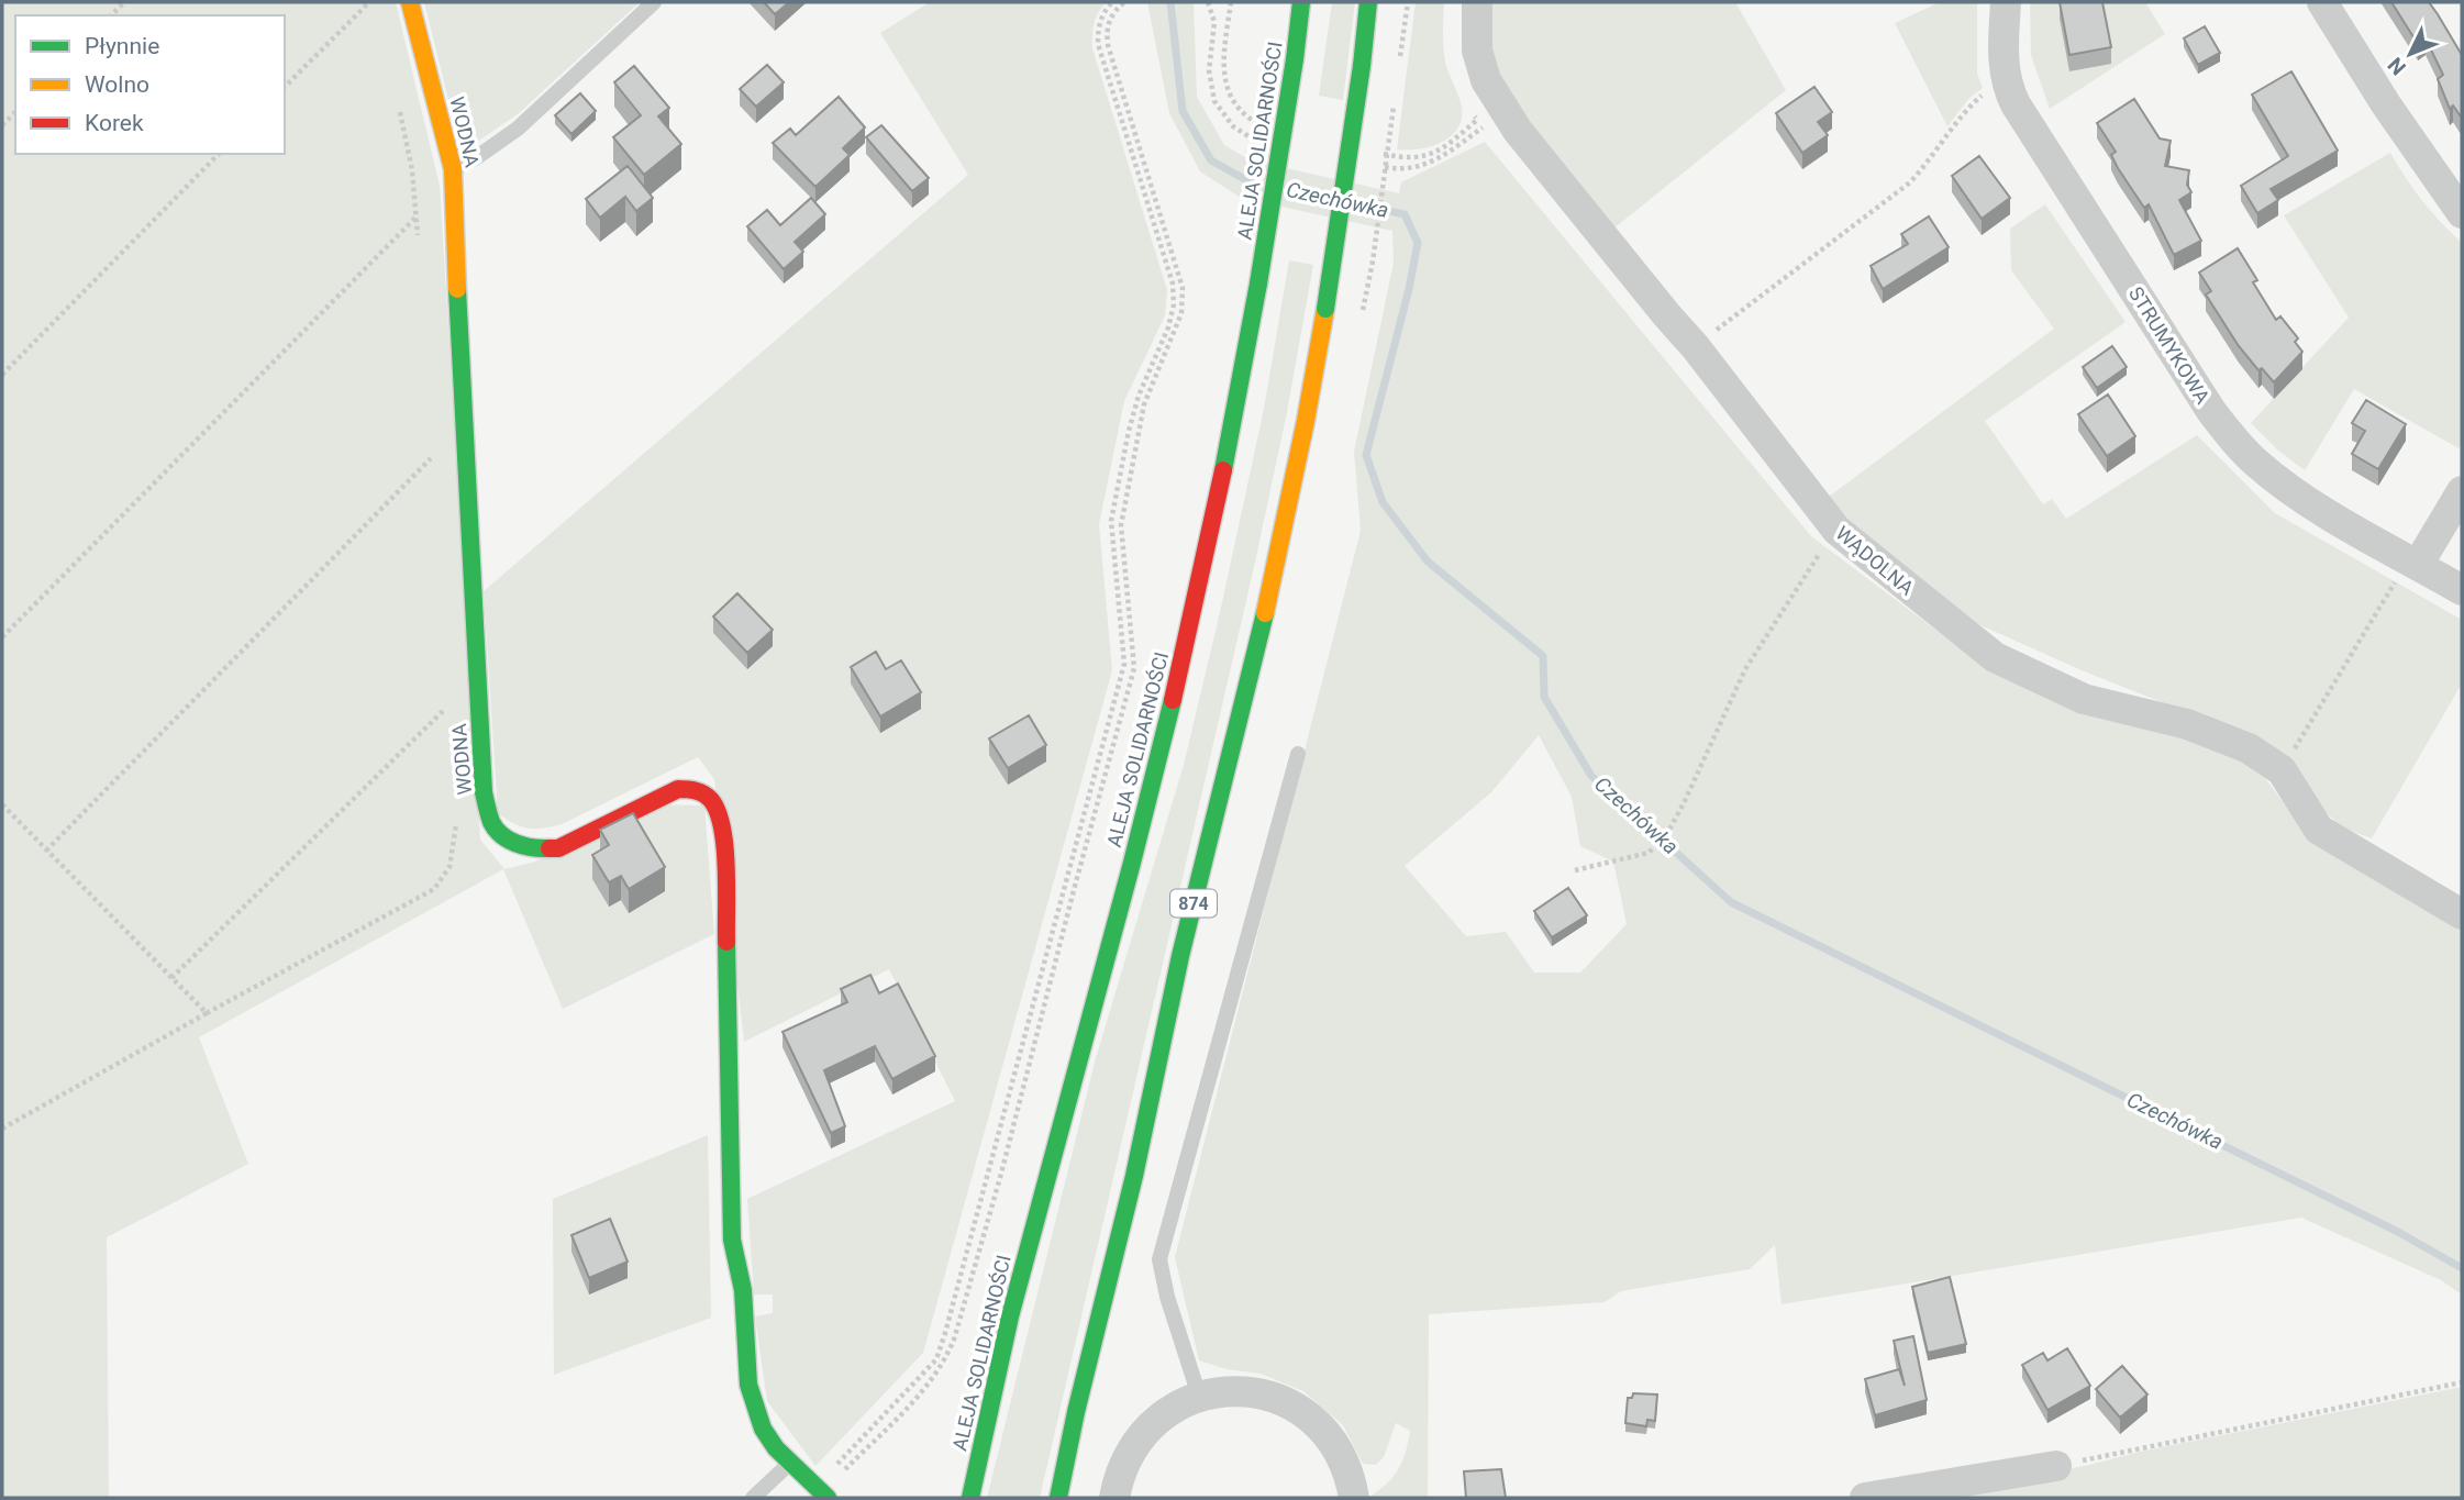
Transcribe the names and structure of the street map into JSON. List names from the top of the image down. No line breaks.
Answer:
{"streets":{"main road":["WODNA","ALEJA SOLIDARNOŚCI","874"],"street":["STRUMYKOWA","WĄDOLNA"]},"water":["Czechówka"],"legend":["Płynnie","Wolno","Korek"],"north":"bottom left"}
